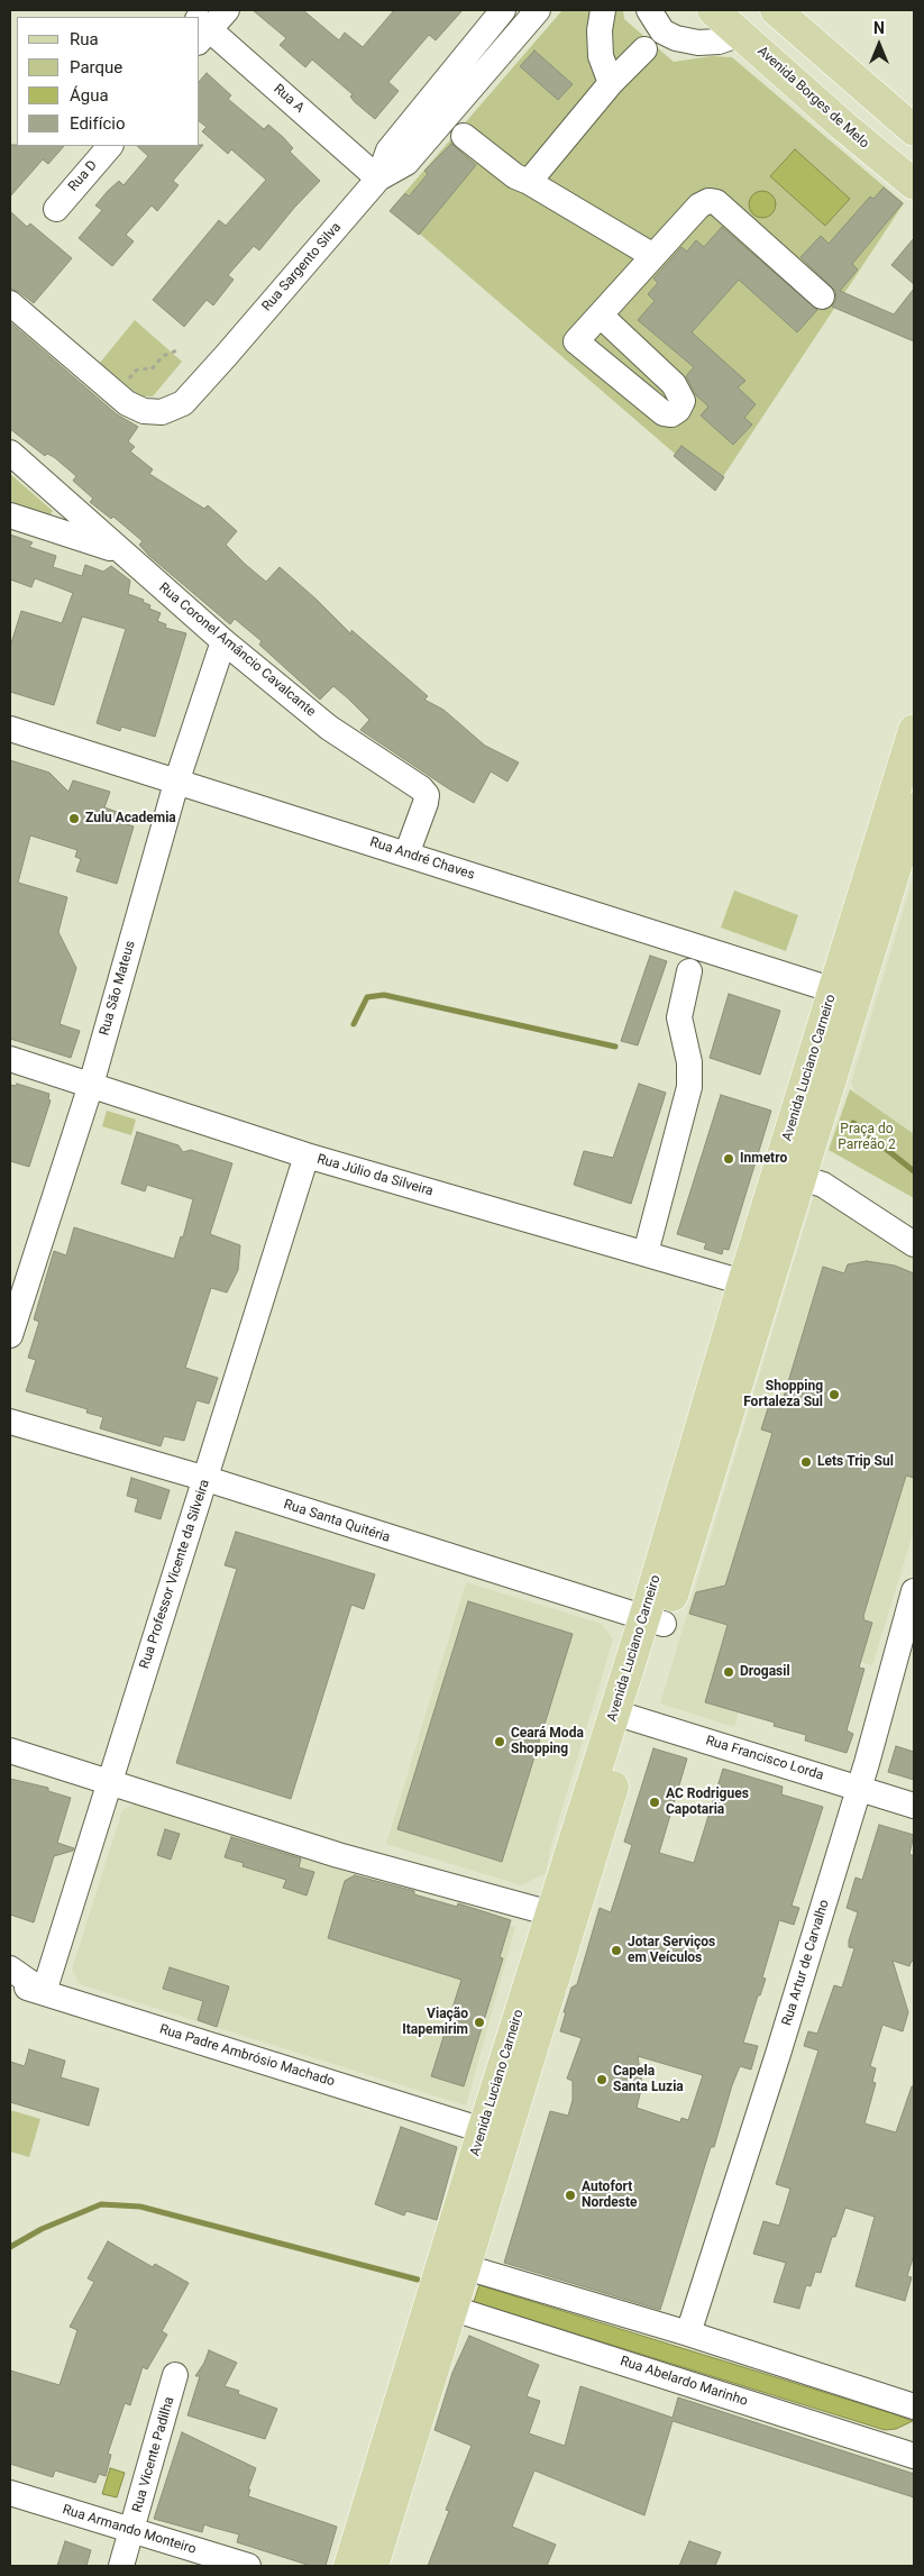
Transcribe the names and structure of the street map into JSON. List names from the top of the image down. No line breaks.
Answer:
{"streets":{"main road":["Avenida Borges de Melo","Avenida Luciano Carneiro"],"street":["Rua A","Rua D","Rua Sargento Silva","Rua Coronel Amâncio Cavalcante","Rua André Chaves","Rua São Mateus","Rua Júlio da Silveira","Rua Santa Quitéria","Rua Professor Vicente da Silveira","Rua Francisco Lorda","Rua Artur de Carvalho","Rua Padre Ambrósio Machado","Rua Abelardo Marinho","Rua Vicente Padilha","Rua Armando Monteiro"]},"crossings":[["Rua A","Rua Sargento Silva"],["Rua Coronel Amâncio Cavalcante","Rua André Chaves"],["Rua Coronel Amâncio Cavalcante","Rua São Mateus"],["Rua André Chaves","Rua São Mateus"],["Rua André Chaves","Avenida Luciano Carneiro"],["Rua São Mateus","Rua Júlio da Silveira"],["Avenida Luciano Carneiro","Rua Júlio da Silveira"],["Avenida Luciano Carneiro","Rua Santa Quitéria"],["Avenida Luciano Carneiro","Rua Francisco Lorda"],["Avenida Luciano Carneiro","Rua Padre Ambrósio Machado"],["Avenida Luciano Carneiro","Rua Abelardo Marinho"],["Rua Júlio da Silveira","Rua Professor Vicente da Silveira"],["Rua Santa Quitéria","Rua Professor Vicente da Silveira"],["Rua Professor Vicente da Silveira","Rua Padre Ambrósio Machado"],["Rua Francisco Lorda","Rua Artur de Carvalho"],["Rua Vicente Padilha","Rua Armando Monteiro"]],"parks":["Praça do Parreão 2"],"places":["Zulu Academia","Inmetro","Shopping Fortaleza Sul","Lets Trip Sul","Drogasil","Ceará Moda Shopping","AC Rodrigues Capotaria","Jotar Serviços em Veículos","Viação Itapemirim","Capela Santa Luzia","Autofort Nordeste"],"legend":["Rua","Parque","Água","Edifício"],"north":"top"}
